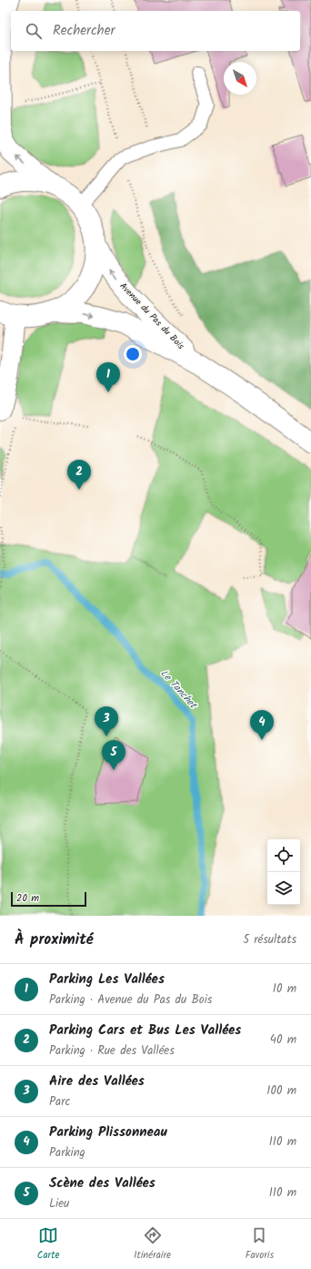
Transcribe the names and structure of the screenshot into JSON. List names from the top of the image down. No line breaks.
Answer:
{"streets":{"main road":["Avenue du Pas du Bois"]},"water":["Le Tanchet"],"scale_bar":"20 m","north":"bottom right","page":{"search":"Rechercher","pins":["1","2","3","4","5"],"scale":"20 m","heading":["À proximité","5 résultats"],"list":[{"mark":"1","name":"Parking Les Vallées","note":"Parking · Avenue du Pas du Bois","value":"10 m"},{"mark":"2","name":"Parking Cars et Bus Les Vallées","note":"Parking · Rue des Vallées","value":"40 m"},{"mark":"3","name":"Aire des Vallées","note":"Parc","value":"100 m"},{"mark":"4","name":"Parking Plissonneau","note":"Parking","value":"110 m"},{"mark":"5","name":"Scène des Vallées","note":"Lieu","value":"110 m"}],"nav":["Carte","Itinéraire","Favoris"]}}
